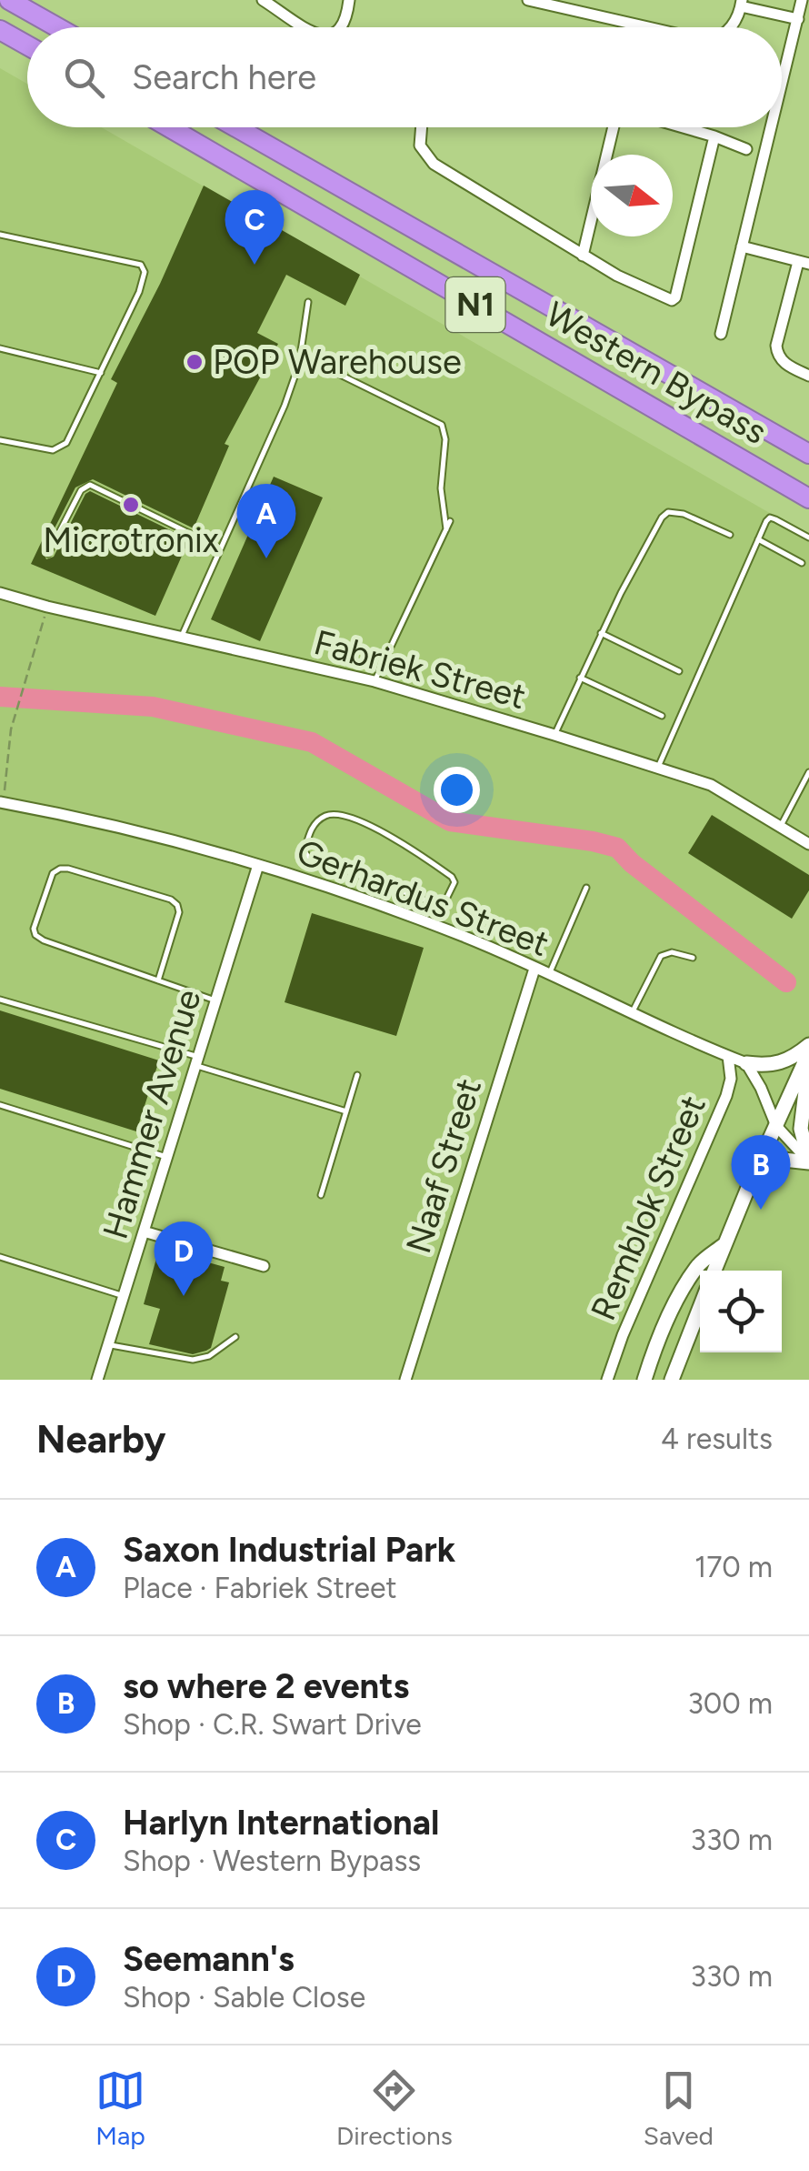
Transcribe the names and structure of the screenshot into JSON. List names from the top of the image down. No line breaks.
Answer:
{"streets":{"highway":["N1","Western Bypass"],"street":["Fabriek Street","Gerhardus Street","Hammer Avenue","Naaf Street","Remblok Street"]},"crossings":[["Gerhardus Street","Hammer Avenue"],["Gerhardus Street","Naaf Street"],["Gerhardus Street","Remblok Street"]],"places":["POP Warehouse","Microtronix"],"north":"right","page":{"search":"Search here","pins":["C","A","B","D"],"heading":["Nearby","4 results"],"list":[{"mark":"A","name":"Saxon Industrial Park","note":"Place · Fabriek Street","value":"170 m"},{"mark":"B","name":"so where 2 events","note":"Shop · C.R. Swart Drive","value":"300 m"},{"mark":"C","name":"Harlyn International","note":"Shop · Western Bypass","value":"330 m"},{"mark":"D","name":"Seemann's","note":"Shop · Sable Close","value":"330 m"}],"nav":["Map","Directions","Saved"]}}
